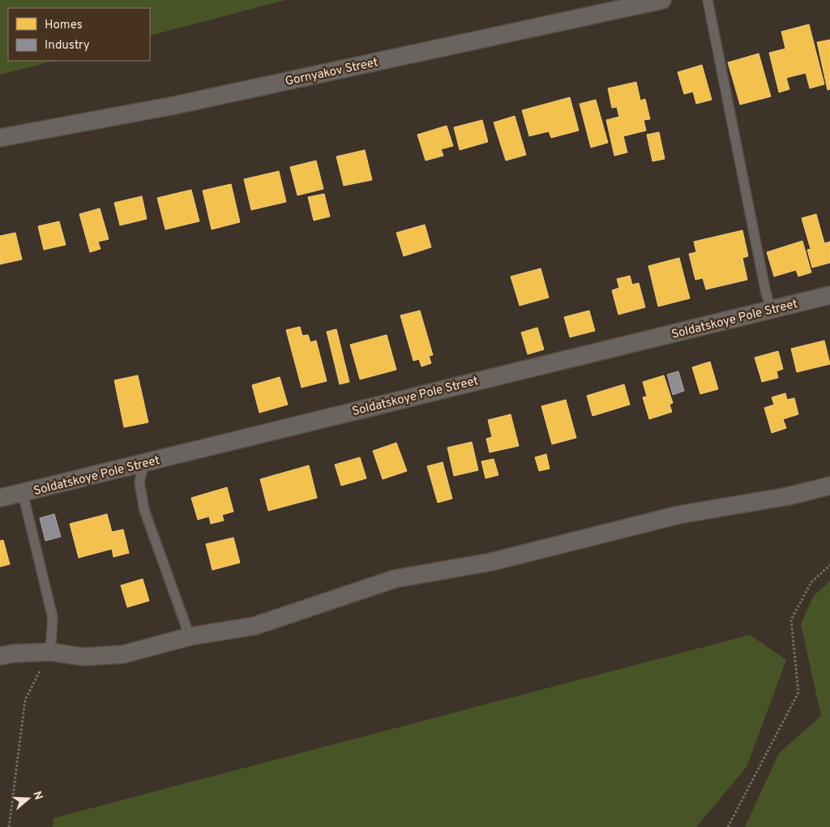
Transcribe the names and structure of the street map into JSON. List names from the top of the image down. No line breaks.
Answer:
{"streets":{"street":["Gornyakov Street","Soldatskoye Pole Street"]},"legend":["Homes","Industry"],"north":"right"}
